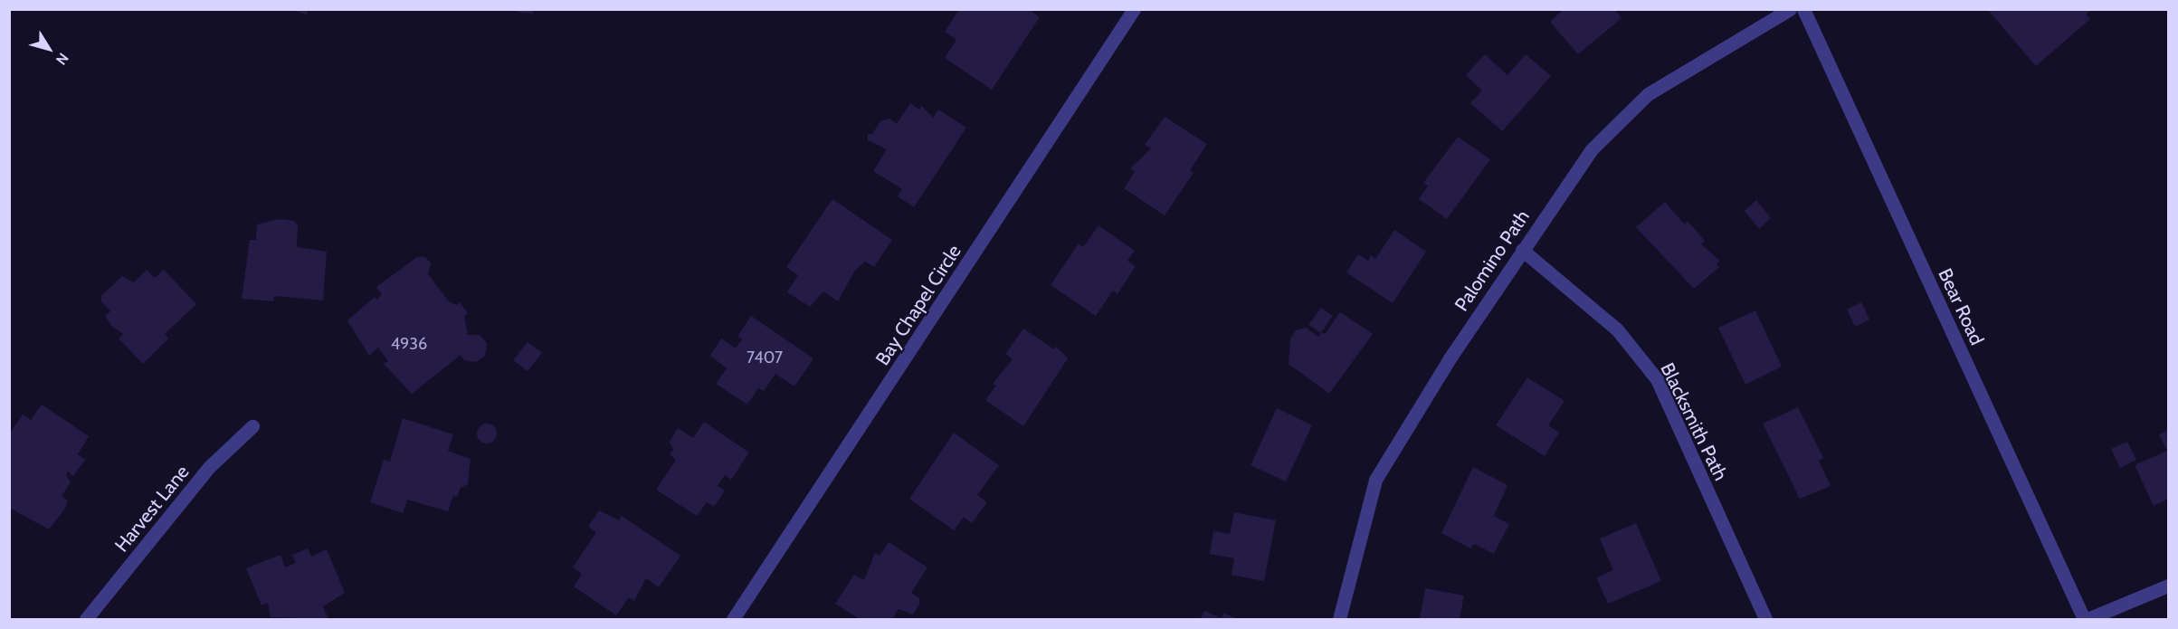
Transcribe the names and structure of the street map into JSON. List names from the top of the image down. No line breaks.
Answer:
{"streets":{"street":["Palomino Path","Bay Chapel Circle","Bear Road","Blacksmith Path","Harvest Lane"]},"crossings":[["Palomino Path","Blacksmith Path"]],"house_numbers":["4936","7407"],"north":"bottom right"}
